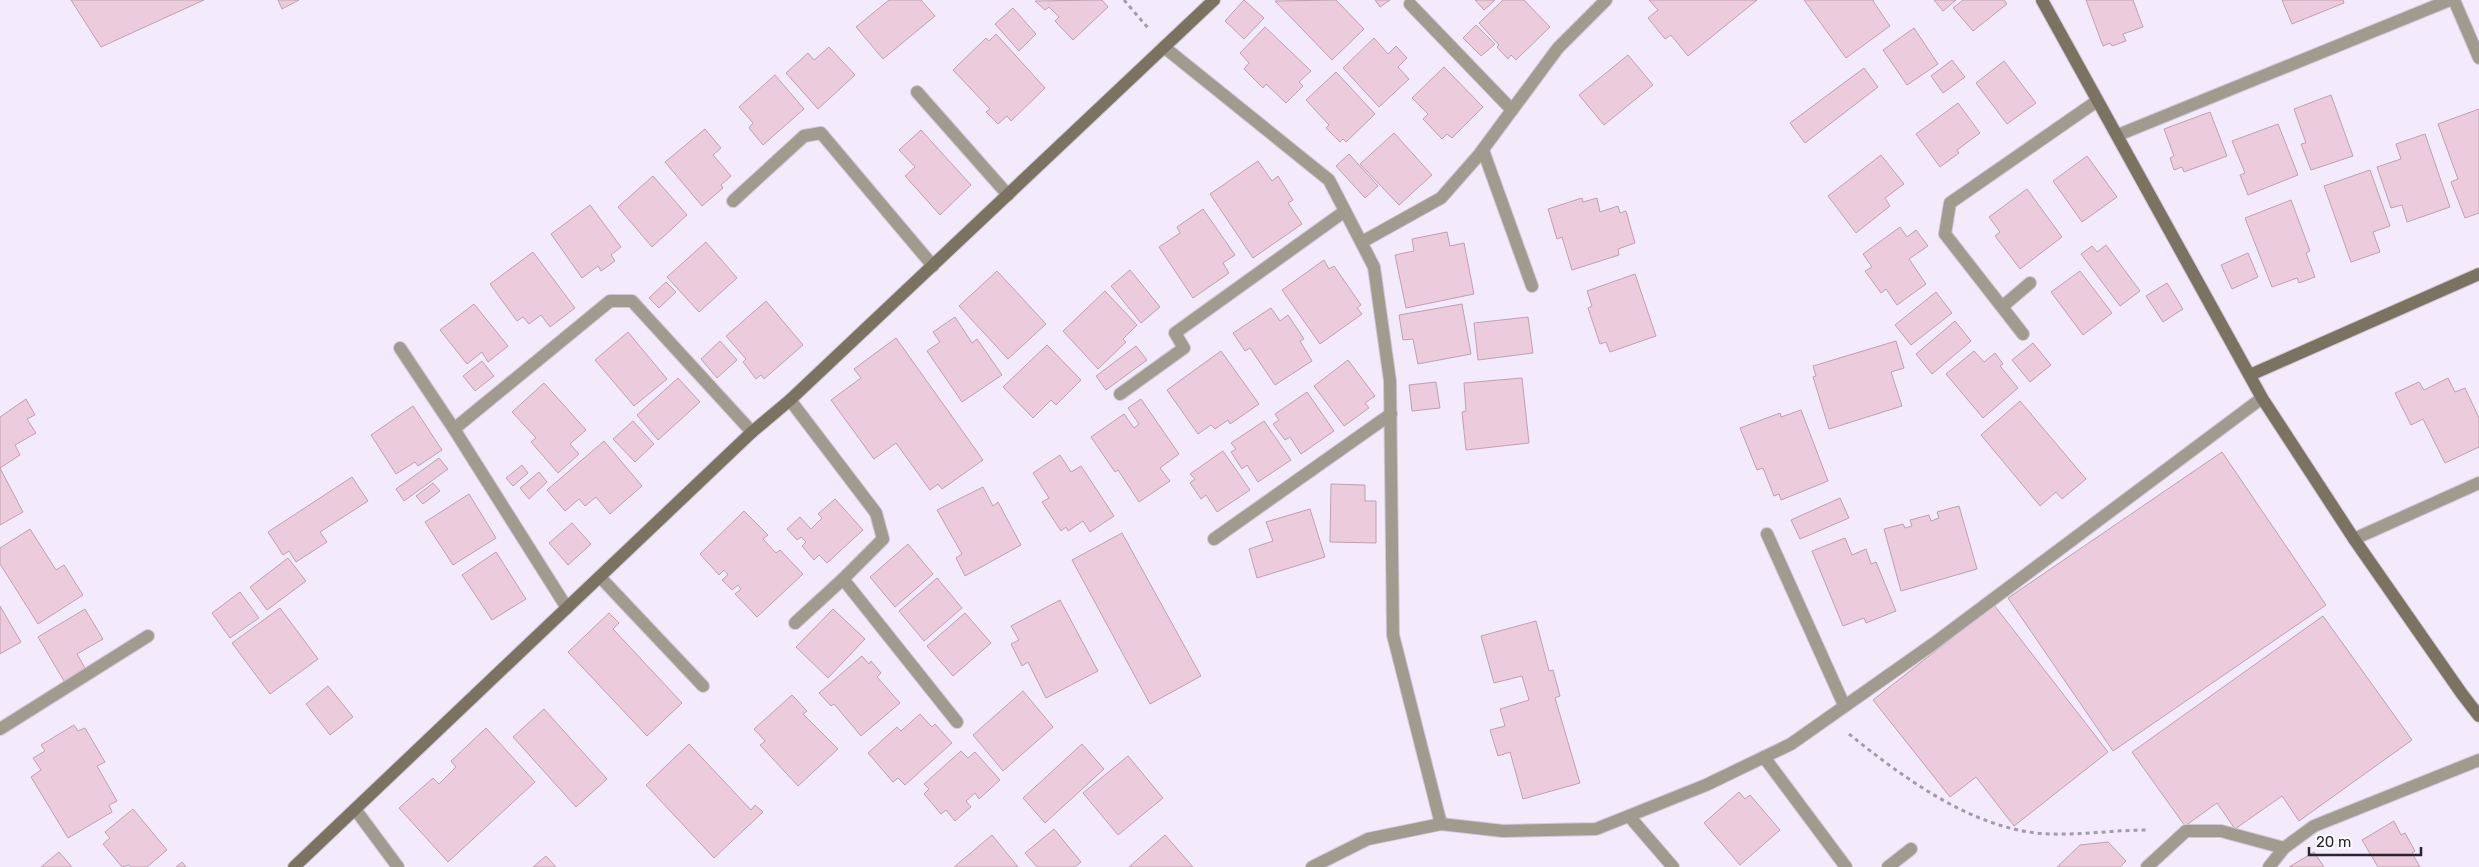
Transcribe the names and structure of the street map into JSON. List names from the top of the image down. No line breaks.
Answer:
{"scale_bar":"20 m"}
